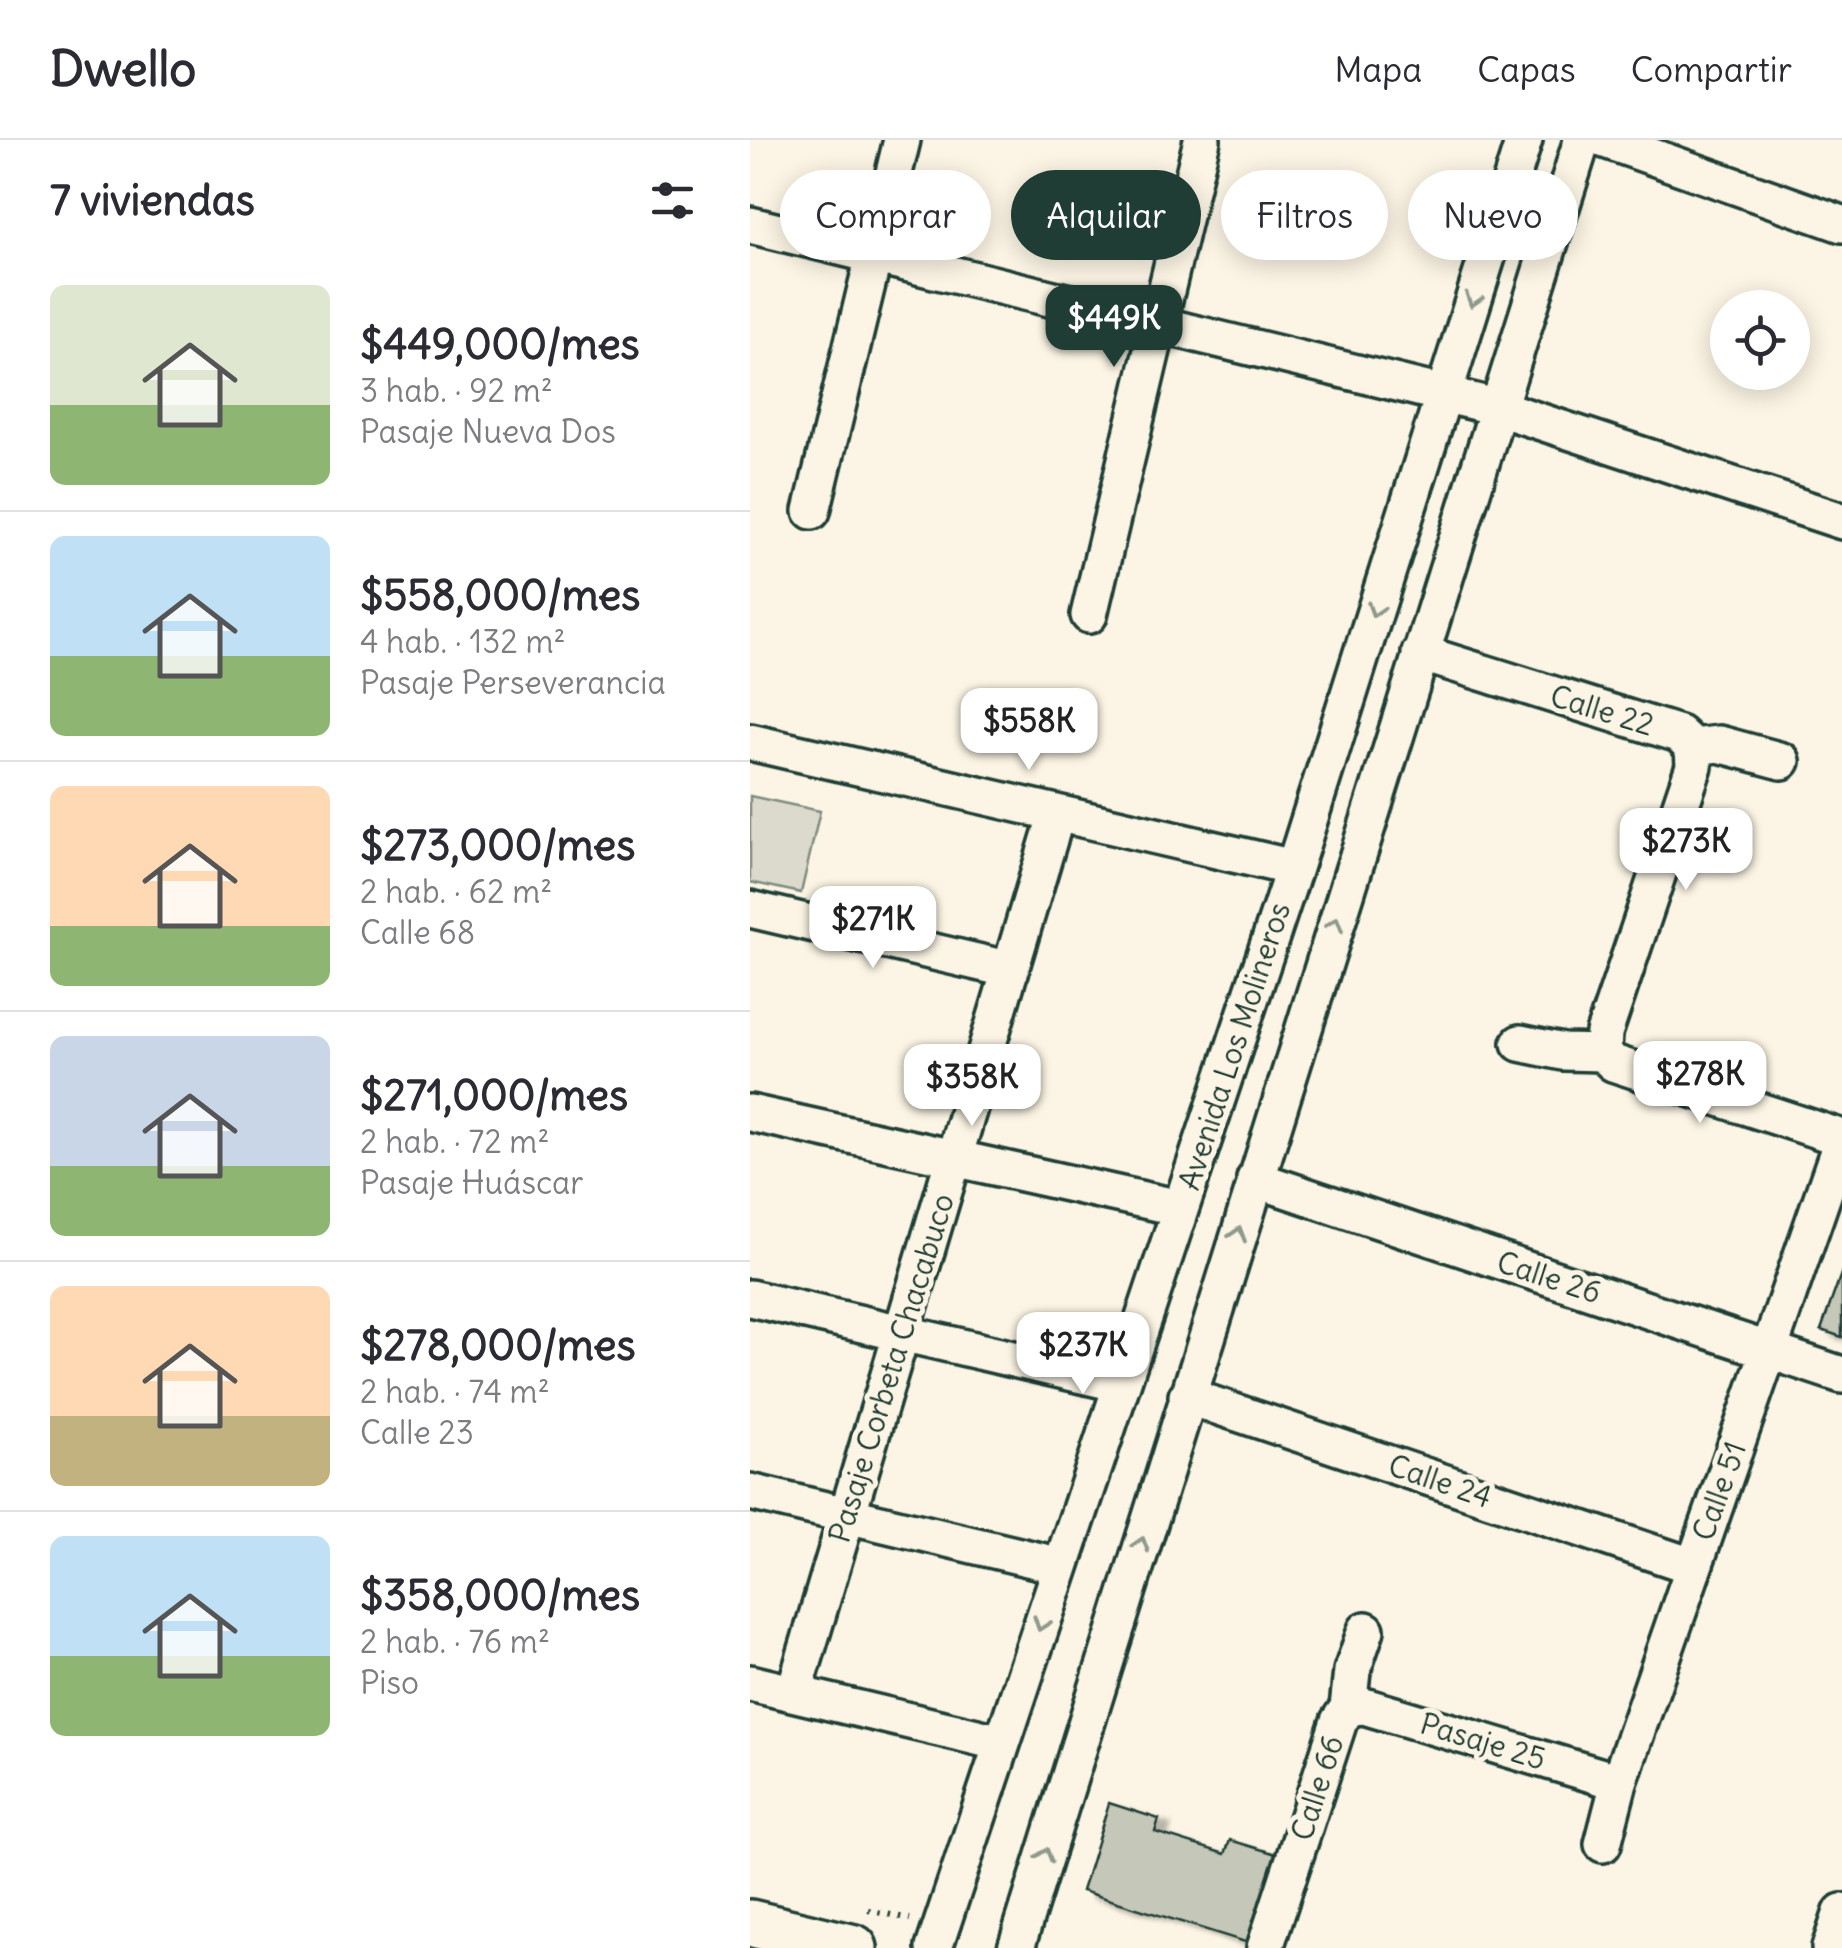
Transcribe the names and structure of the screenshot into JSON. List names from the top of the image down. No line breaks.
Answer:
{"streets":{"street":["Calle 22","Avenida Los Molineros","Calle 26","Pasaje Corbeta Chacabuco","Calle 24","Calle 51","Pasaje 25","Calle 66"]},"crossings":[["Calle 22","Avenida Los Molineros"],["Avenida Los Molineros","Calle 26"],["Avenida Los Molineros","Calle 24"],["Calle 26","Calle 51"],["Calle 24","Calle 51"],["Calle 51","Pasaje 25"],["Pasaje 25","Calle 66"]],"page":{"header":"Dwello","nav":["Mapa","Capas","Compartir"],"heading":"7 viviendas","chip":["Comprar","Alquilar","Filtros","Nuevo"],"list":[{"name":"$449,000/mes","note":"3 hab. · 92 m² · Pasaje Nueva Dos"},{"name":"$558,000/mes","note":"4 hab. · 132 m² · Pasaje Perseverancia"},{"name":"$273,000/mes","note":"2 hab. · 62 m² · Calle 68"},{"name":"$271,000/mes","note":"2 hab. · 72 m² · Pasaje Huáscar"},{"name":"$278,000/mes","note":"2 hab. · 74 m² · Calle 23"},{"name":"$358,000/mes","note":"2 hab. · 76 m² · Piso"}],"price":["$449K","$558K","$273K","$271K","$278K","$358K","$237K"]}}
